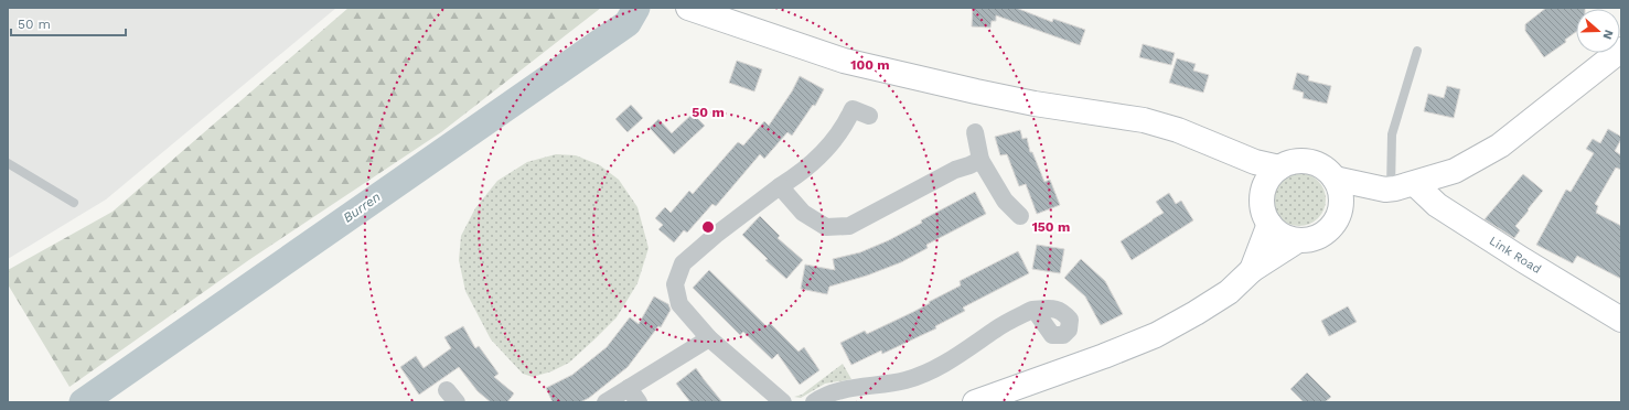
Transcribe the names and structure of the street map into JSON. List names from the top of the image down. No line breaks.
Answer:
{"streets":{"main road":["Link Road"]},"water":["Burren"],"scale_bar":"50 m","north":"right","rings":["100 m","50 m","150 m"]}
